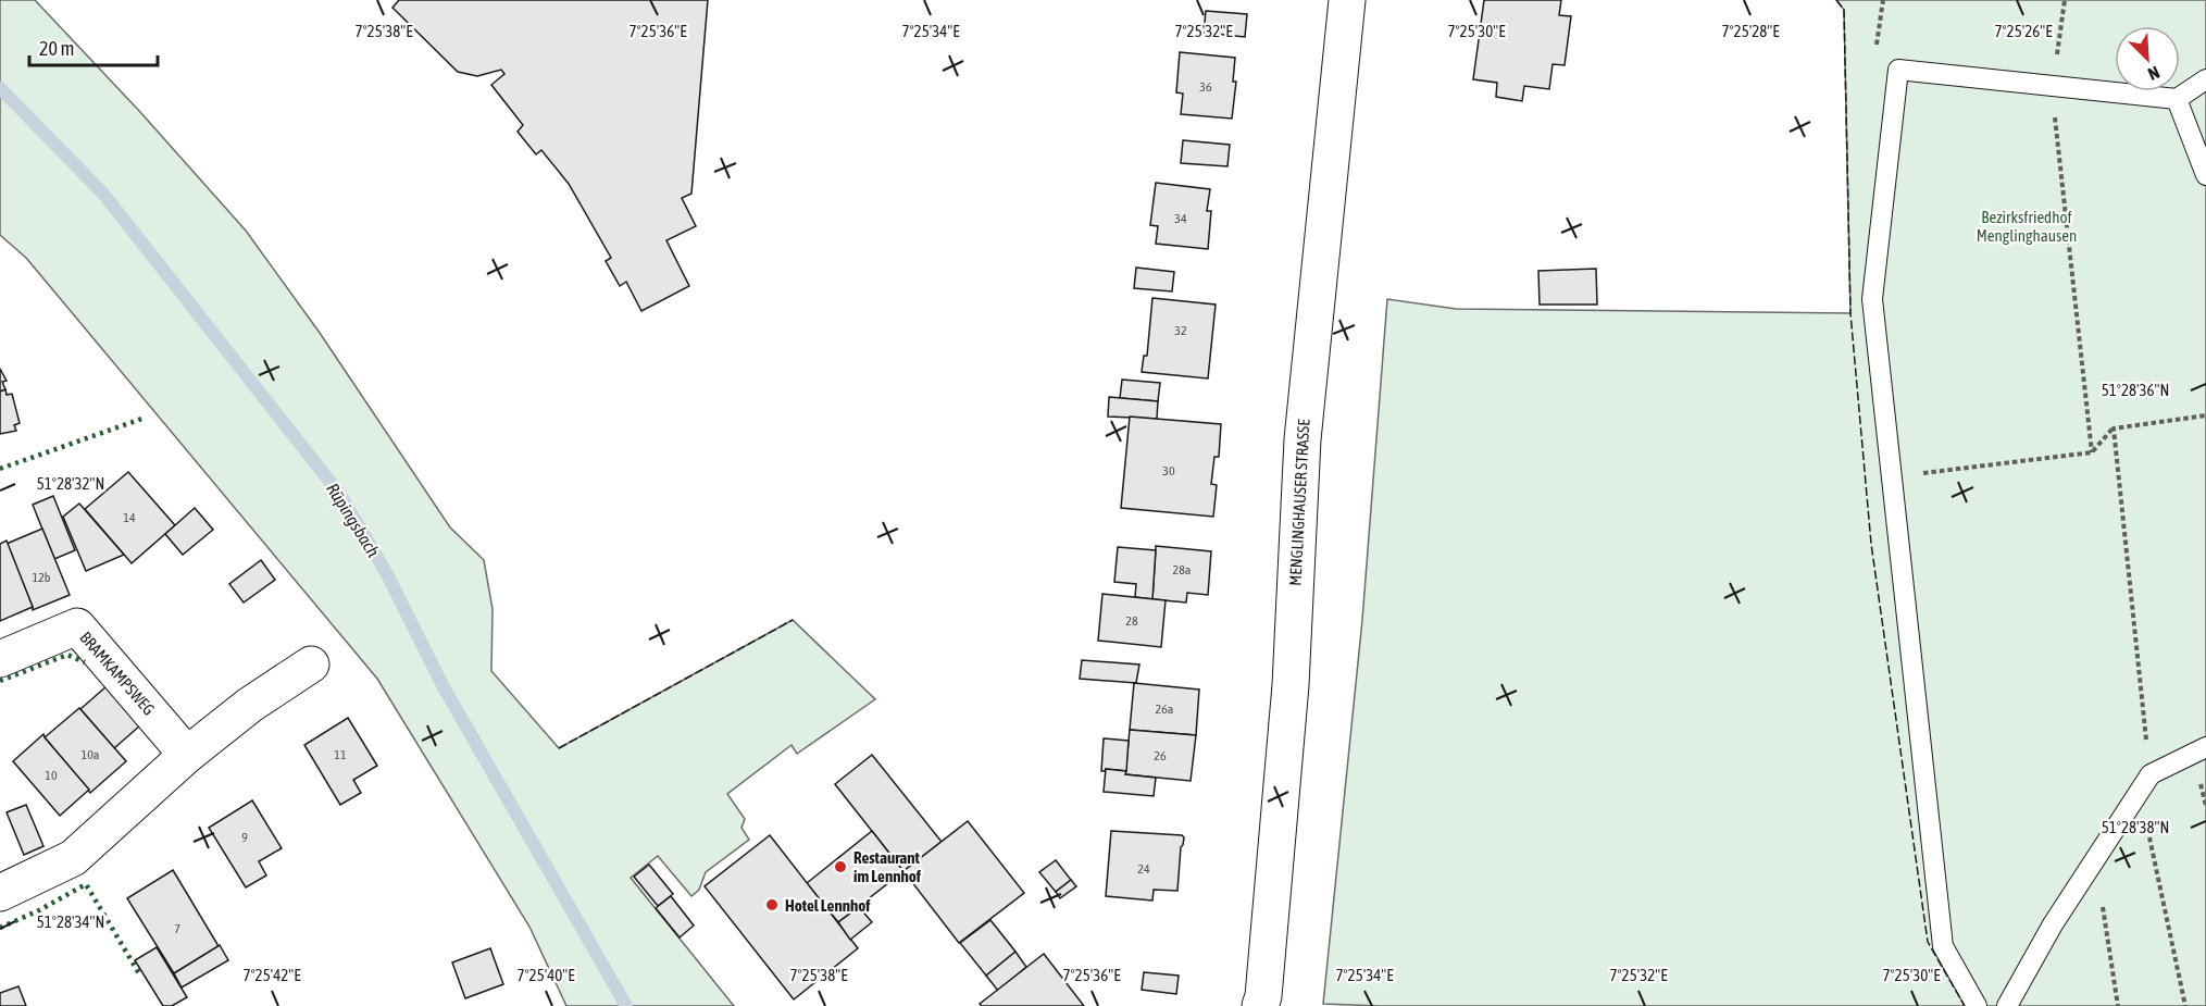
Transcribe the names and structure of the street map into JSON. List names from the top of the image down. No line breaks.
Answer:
{"streets":{"street":["MENGLINGHAUSER STRASSE","BRAMKAMPSWEG"]},"water":["Rüpingsbach"],"parks":["Bezirksfriedhof Menglinghausen"],"places":["Restaurant im Lennhof","Hotel Lennhof"],"house_numbers":["36","34","32","30","14","28a","12b","28","26a","10a","11","26","10","9","24","7"],"scale_bar":"20 m","north":"bottom right","coordinates":["7°25'38\"E","7°25'36\"E","7°25'34\"E","7°25'32\"E","7°25'30\"E","7°25'28\"E","7°25'26\"E","51°28'36\"N","51°28'32\"N","51°28'38\"N","51°28'34\"N","7°25'42\"E","7°25'40\"E"]}
